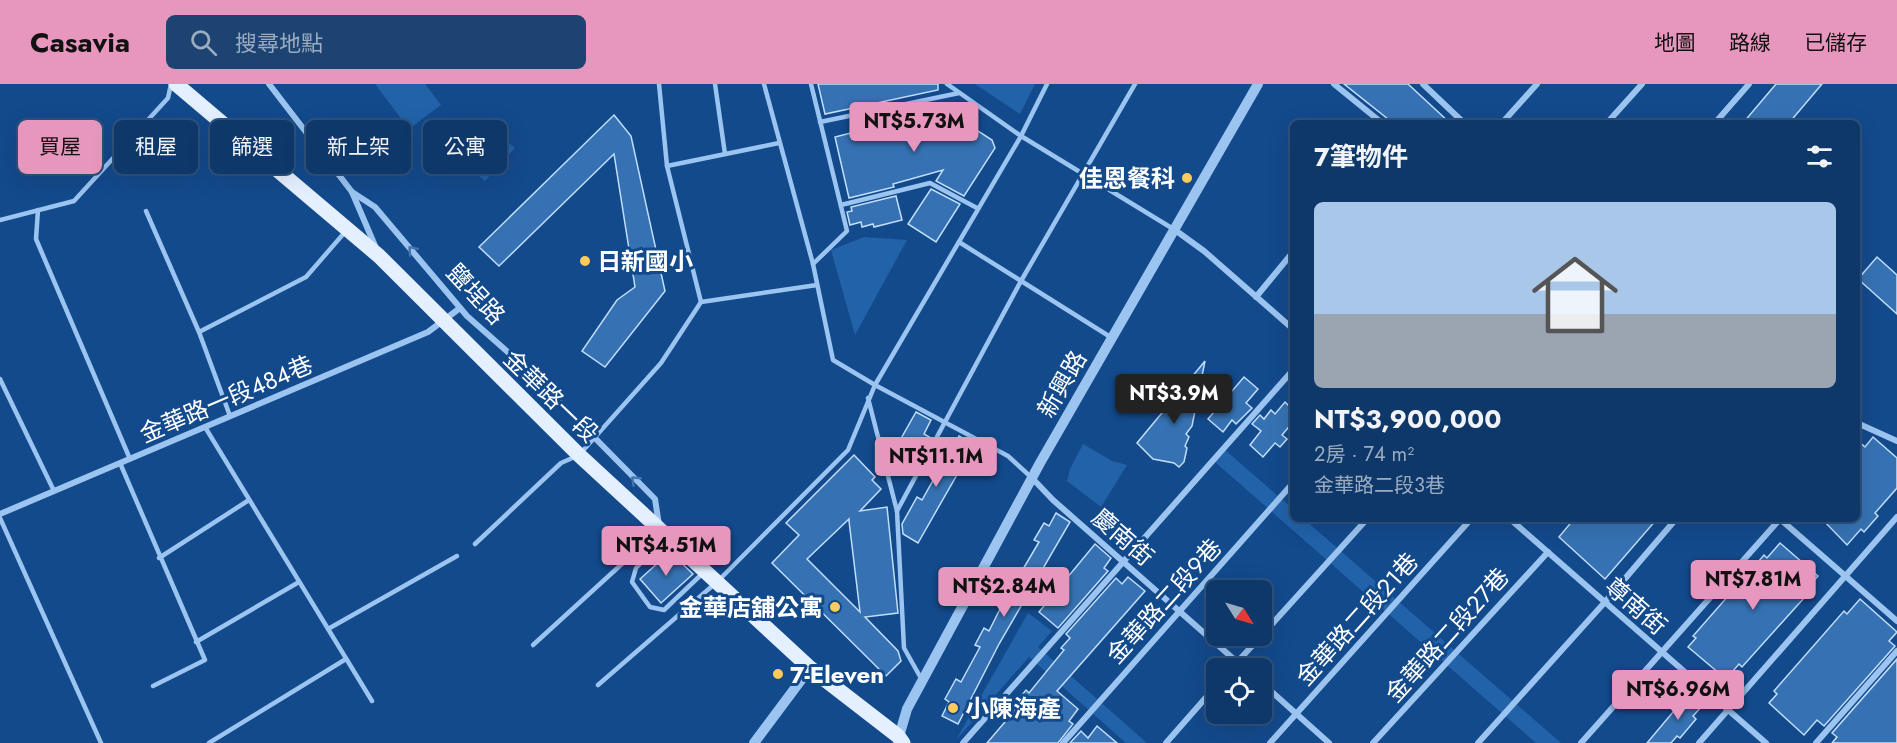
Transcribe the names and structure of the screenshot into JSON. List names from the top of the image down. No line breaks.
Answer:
{"streets":{"main road":["金華路一段"],"street":["鹽埕路","新興路","金華路一段484巷","慶南街","金華路二段9巷","尊南街","金華路二段21巷","金華路二段27巷"]},"crossings":[["鹽埕路","金華路一段"],["鹽埕路","金華路一段484巷"],["新興路","金華路一段"],["新興路","慶南街"],["金華路一段","金華路一段484巷"],["慶南街","金華路二段9巷"],["尊南街","金華路二段27巷"]],"one_way":["鹽埕路"],"places":["佳恩餐科","日新國小","金華店舖公寓","7-Eleven","小陳海產"],"north":"bottom right","page":{"header":"Casavia","search":"搜尋地點","nav":["地圖","路線","已儲存"],"price":["NT$5.73M","NT$3.9M","NT$11.1M","NT$4.51M","NT$7.81M","NT$2.84M","NT$6.96M"],"chip":["買屋","租屋","篩選","新上架","公寓"],"heading":"7筆物件","list":[{"name":"NT$3,900,000","note":"2房 · 74 m² · 金華路二段3巷"}]}}
